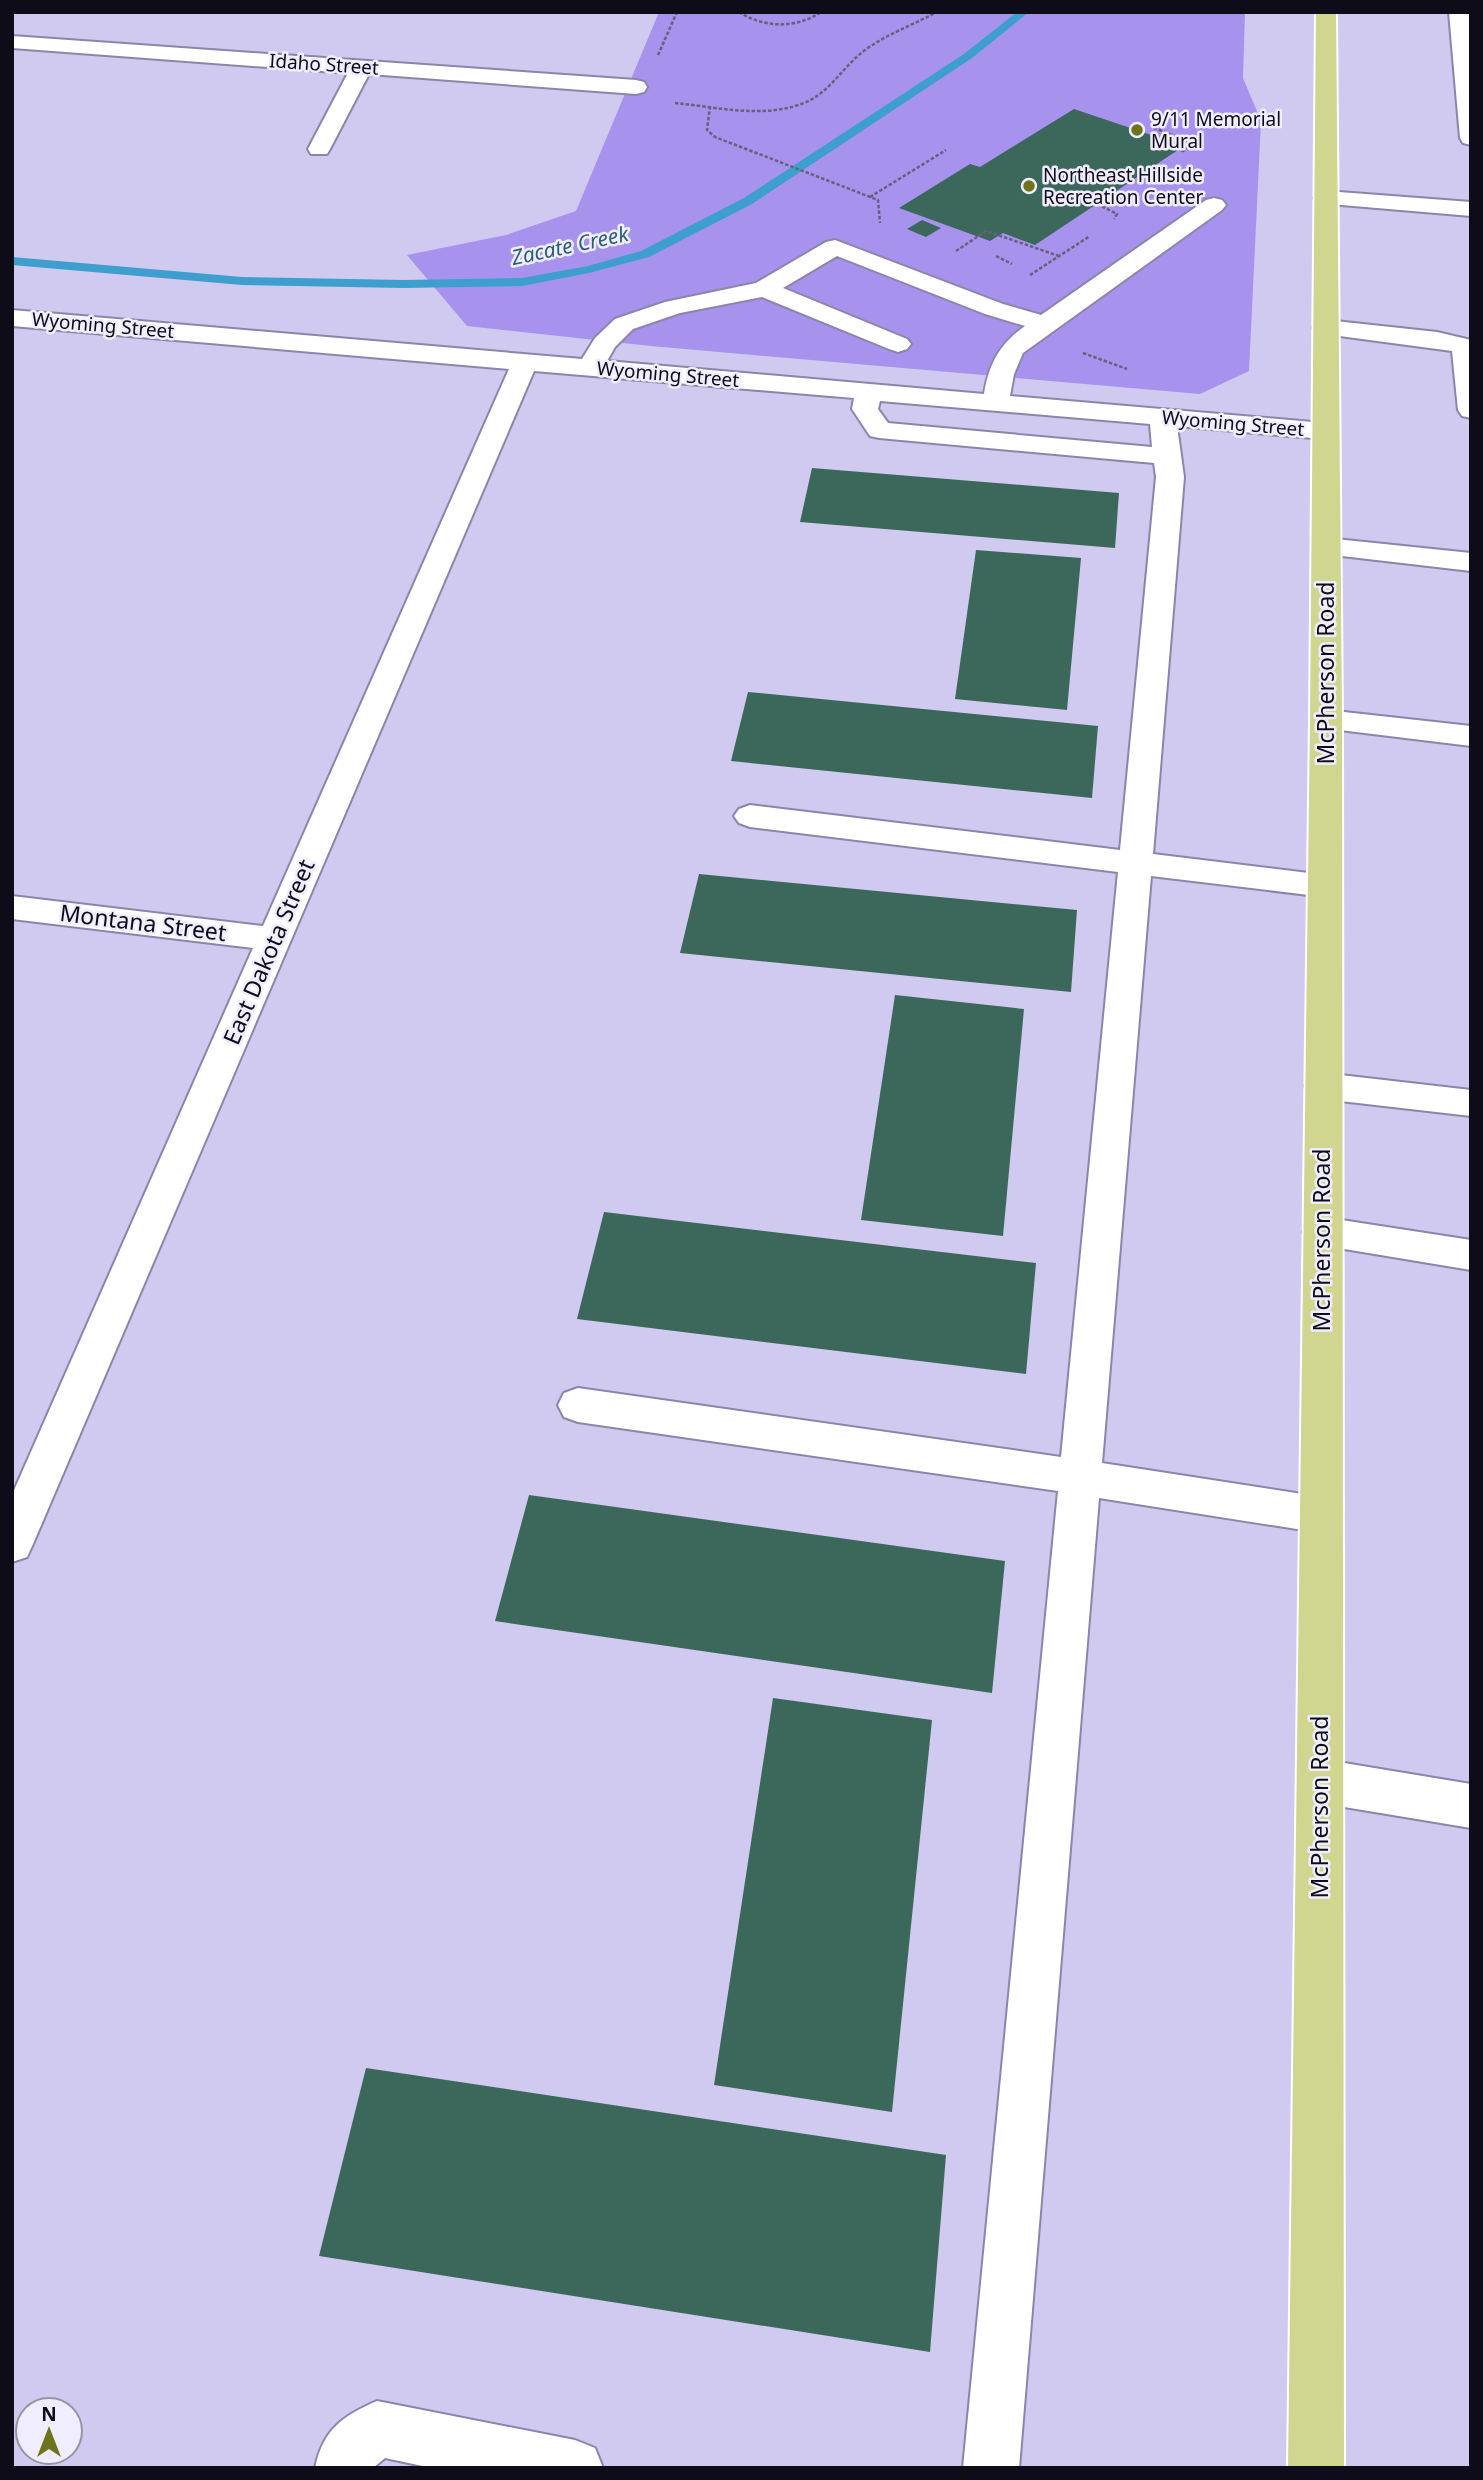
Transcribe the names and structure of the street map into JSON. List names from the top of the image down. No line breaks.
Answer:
{"streets":{"main road":["McPherson Road"],"street":["Idaho Street","Wyoming Street","Montana Street","East Dakota Street"]},"crossings":[["Wyoming Street","McPherson Road"],["Wyoming Street","East Dakota Street"],["Montana Street","East Dakota Street"]],"water":["Zacate Creek"],"places":["9/11 Memorial Mural","Northeast Hillside Recreation Center"],"north":"top"}
